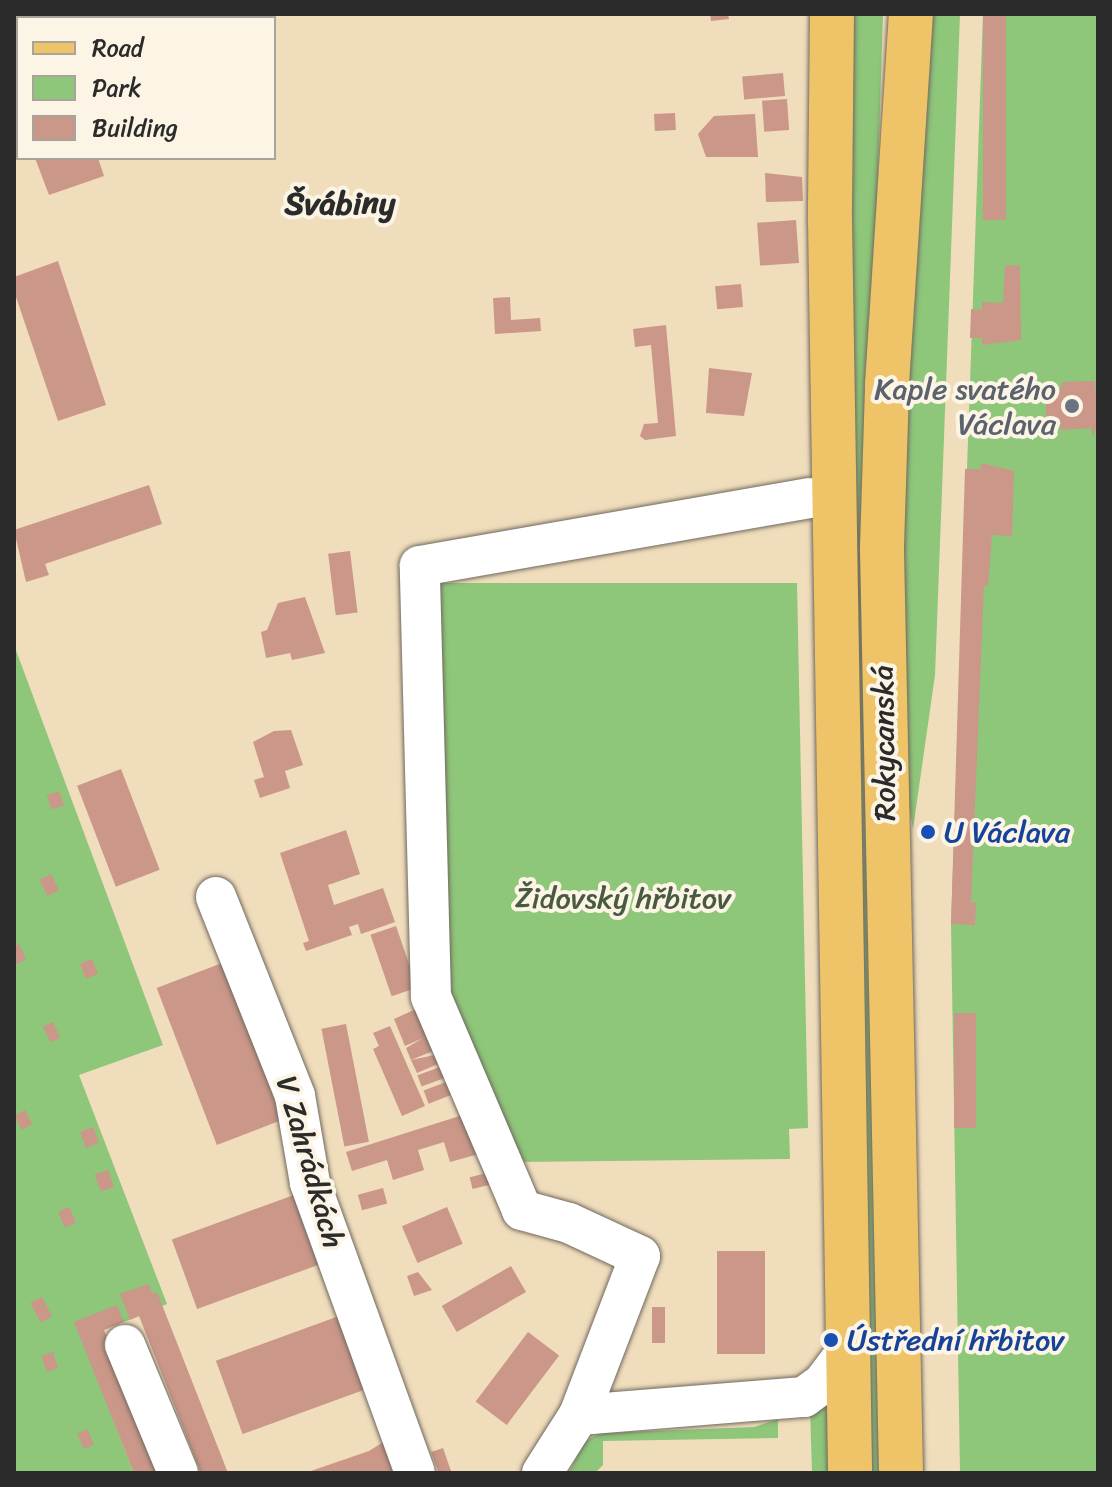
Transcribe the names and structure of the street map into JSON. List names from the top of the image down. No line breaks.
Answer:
{"streets":{"main road":["Rokycanská"],"street":["V Zahrádkách"]},"districts":["Švábiny"],"parks":["Židovský hřbitov"],"places":["Kaple svatého Václava","U Václava","Ústřední hřbitov"],"legend":["Road","Park","Building"]}
